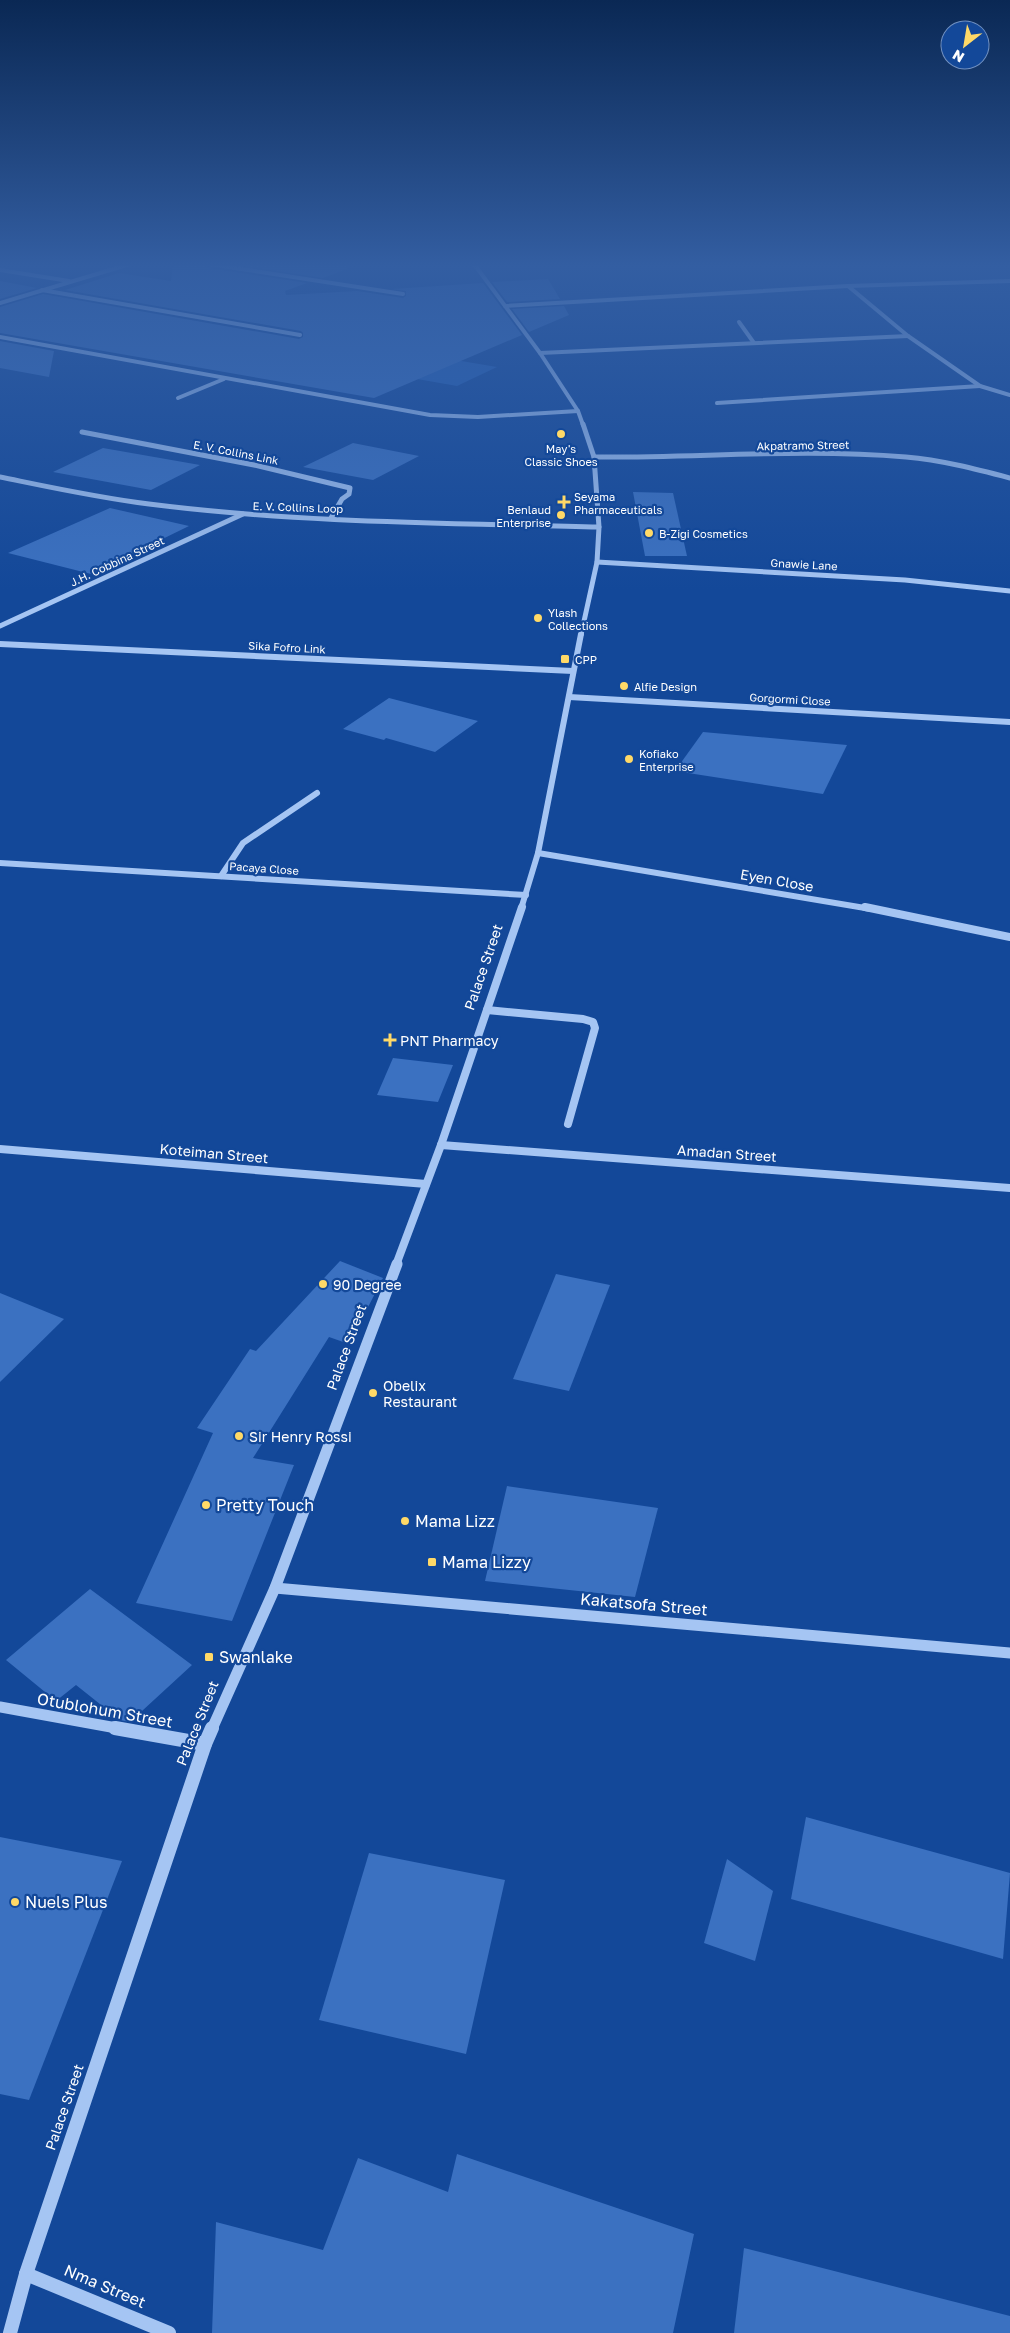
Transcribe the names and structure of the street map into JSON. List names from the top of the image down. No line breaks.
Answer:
{"streets":{"street":["Akpatramo Street","E. V. Collins Link","E. V. Collins Loop","J.H. Cobbina Street","Gnawie Lane","Sika Fofro Link","Gorgormi Close","Pacaya Close","Eyen Close","Palace Street","Koteiman Street","Amadan Street","Kakatsofa Street","Otublohum Street","Nma Street"]},"crossings":[["Akpatramo Street","Palace Street"],["E. V. Collins Link","E. V. Collins Loop"],["E. V. Collins Loop","J.H. Cobbina Street"],["E. V. Collins Loop","Palace Street"],["Gnawie Lane","Palace Street"],["Sika Fofro Link","Palace Street"],["Gorgormi Close","Palace Street"],["Pacaya Close","Palace Street"],["Eyen Close","Palace Street"],["Palace Street","Koteiman Street"],["Palace Street","Amadan Street"],["Palace Street","Kakatsofa Street"],["Palace Street","Otublohum Street"],["Palace Street","Nma Street"]],"places":{"other":["May's Classic Shoes","Benlaud Enterprise","B-Zigi Cosmetics","Ylash Collections","Alfie Design","Kofiako Enterprise","90 Degree","Obelix Restaurant","Sir Henry Rossi","Pretty Touch","Mama Lizz","Nuels Plus"],"health":["Seyama Pharmaceuticals","PNT Pharmacy"],"transit":["CPP","Mama Lizzy","Swanlake"]},"north":"bottom left"}
